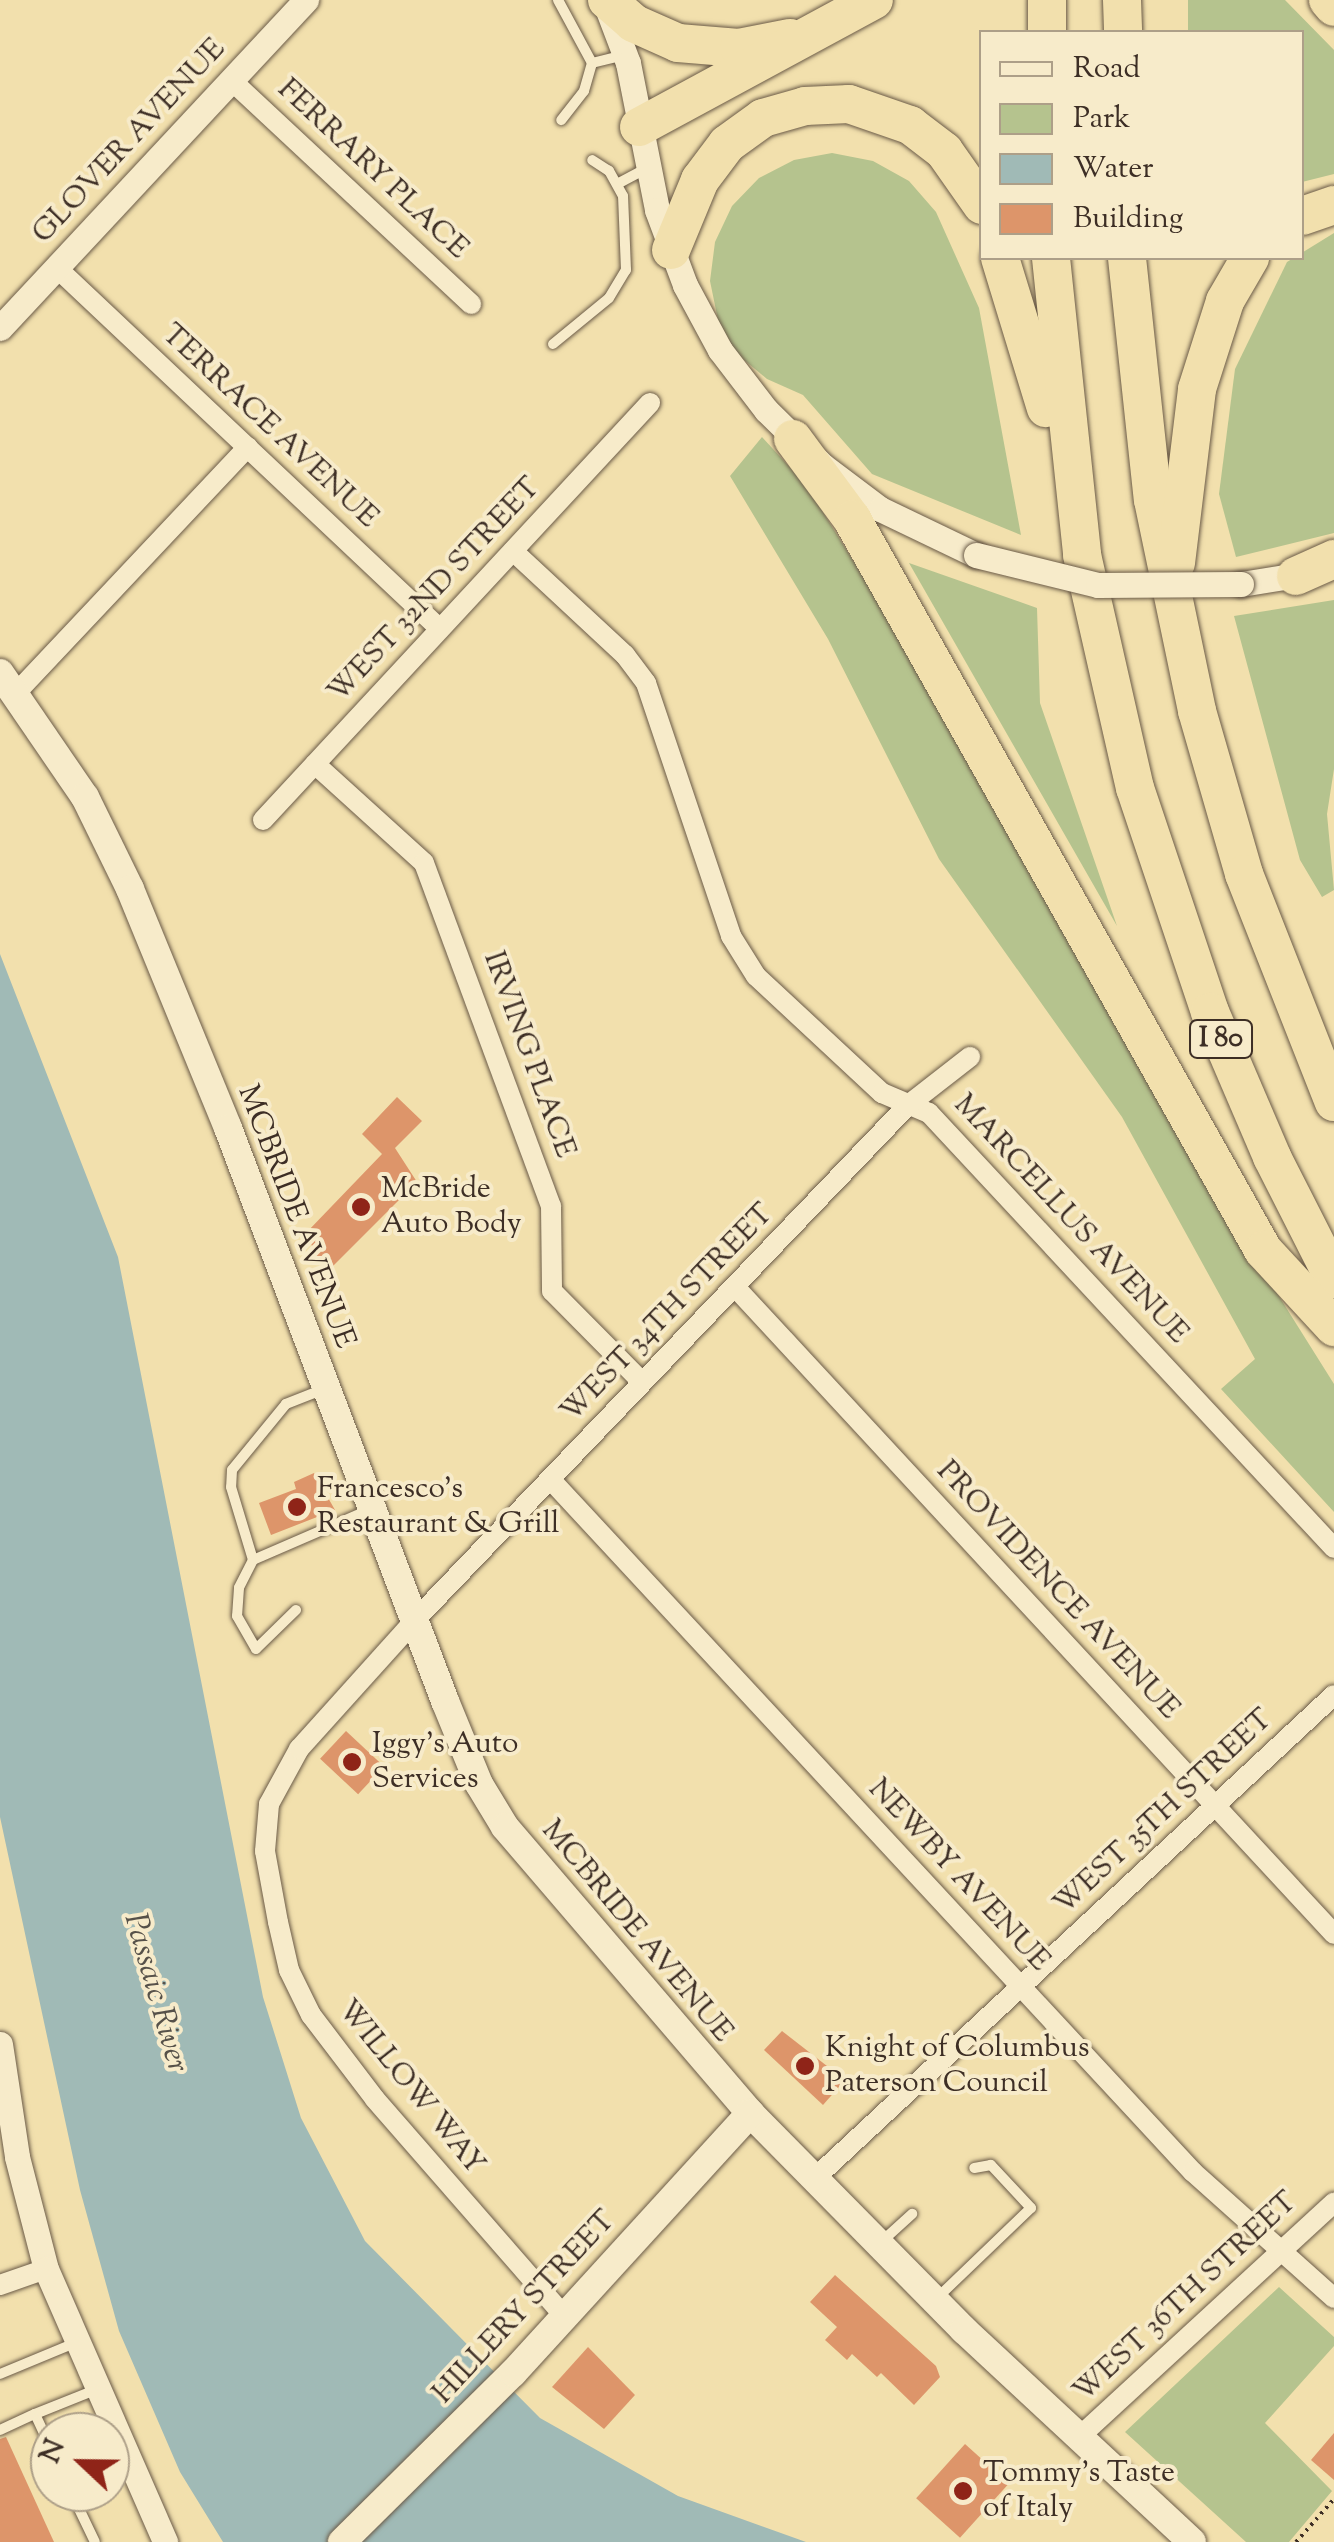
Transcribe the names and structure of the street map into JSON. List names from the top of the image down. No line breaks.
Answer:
{"streets":{"highway":["I 80"],"main road":["MCBRIDE AVENUE","HILLERY STREET"],"street":["GLOVER AVENUE","FERRARY PLACE","TERRACE AVENUE","WEST 32ND STREET","IRVING PLACE","MARCELLUS AVENUE","WEST 34TH STREET","PROVIDENCE AVENUE","WEST 35TH STREET","NEWBY AVENUE","WILLOW WAY","WEST 36TH STREET"]},"crossings":[["GLOVER AVENUE","FERRARY PLACE"],["GLOVER AVENUE","TERRACE AVENUE"],["TERRACE AVENUE","WEST 32ND STREET"],["WEST 32ND STREET","IRVING PLACE"],["WEST 32ND STREET","MARCELLUS AVENUE"],["IRVING PLACE","WEST 34TH STREET"],["MCBRIDE AVENUE","WEST 34TH STREET"],["MCBRIDE AVENUE","WEST 35TH STREET"],["MCBRIDE AVENUE","WILLOW WAY"],["MCBRIDE AVENUE","WEST 36TH STREET"],["MCBRIDE AVENUE","HILLERY STREET"],["MARCELLUS AVENUE","WEST 34TH STREET"],["WEST 34TH STREET","PROVIDENCE AVENUE"],["WEST 34TH STREET","NEWBY AVENUE"],["WEST 34TH STREET","WILLOW WAY"],["PROVIDENCE AVENUE","WEST 35TH STREET"],["WEST 35TH STREET","NEWBY AVENUE"],["NEWBY AVENUE","WEST 36TH STREET"],["WILLOW WAY","HILLERY STREET"]],"water":["Passaic River"],"places":["McBride Auto Body","Francesco's Restaurant & Grill","Iggy's Auto Services","Knight of Columbus Paterson Council","Tommy's Taste of Italy"],"legend":["Road","Park","Water","Building"],"north":"left"}
